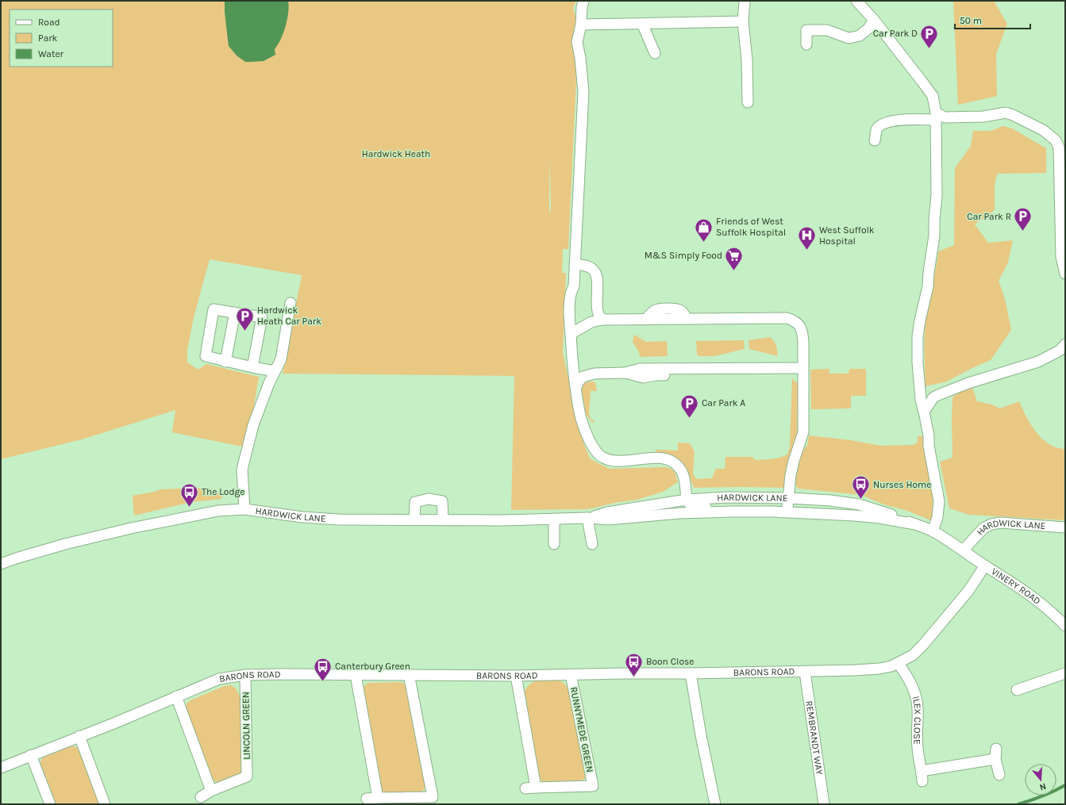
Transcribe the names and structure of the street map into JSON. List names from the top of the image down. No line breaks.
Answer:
{"streets":{"street":["HARDWICK LANE","VINERY ROAD","BARONS ROAD","ILEX CLOSE","LINCOLN GREEN","RUNNYMEDE GREEN","REMBRANDT WAY"]},"crossings":[["HARDWICK LANE","VINERY ROAD"],["VINERY ROAD","BARONS ROAD"],["BARONS ROAD","ILEX CLOSE"],["BARONS ROAD","LINCOLN GREEN"],["BARONS ROAD","RUNNYMEDE GREEN"],["BARONS ROAD","REMBRANDT WAY"]],"parks":["Hardwick Heath"],"places":{"parking":["Car Park D","Car Park R","Hardwick Heath Car Park","Car Park A"],"shop":["Friends of West Suffolk Hospital"],"hospital":["West Suffolk Hospital"],"supermarket":["M&S Simply Food"],"bus stop":["Nurses Home","The Lodge","Boon Close","Canterbury Green"]},"legend":["Road","Park","Water"],"scale_bar":"50 m","north":"bottom"}
